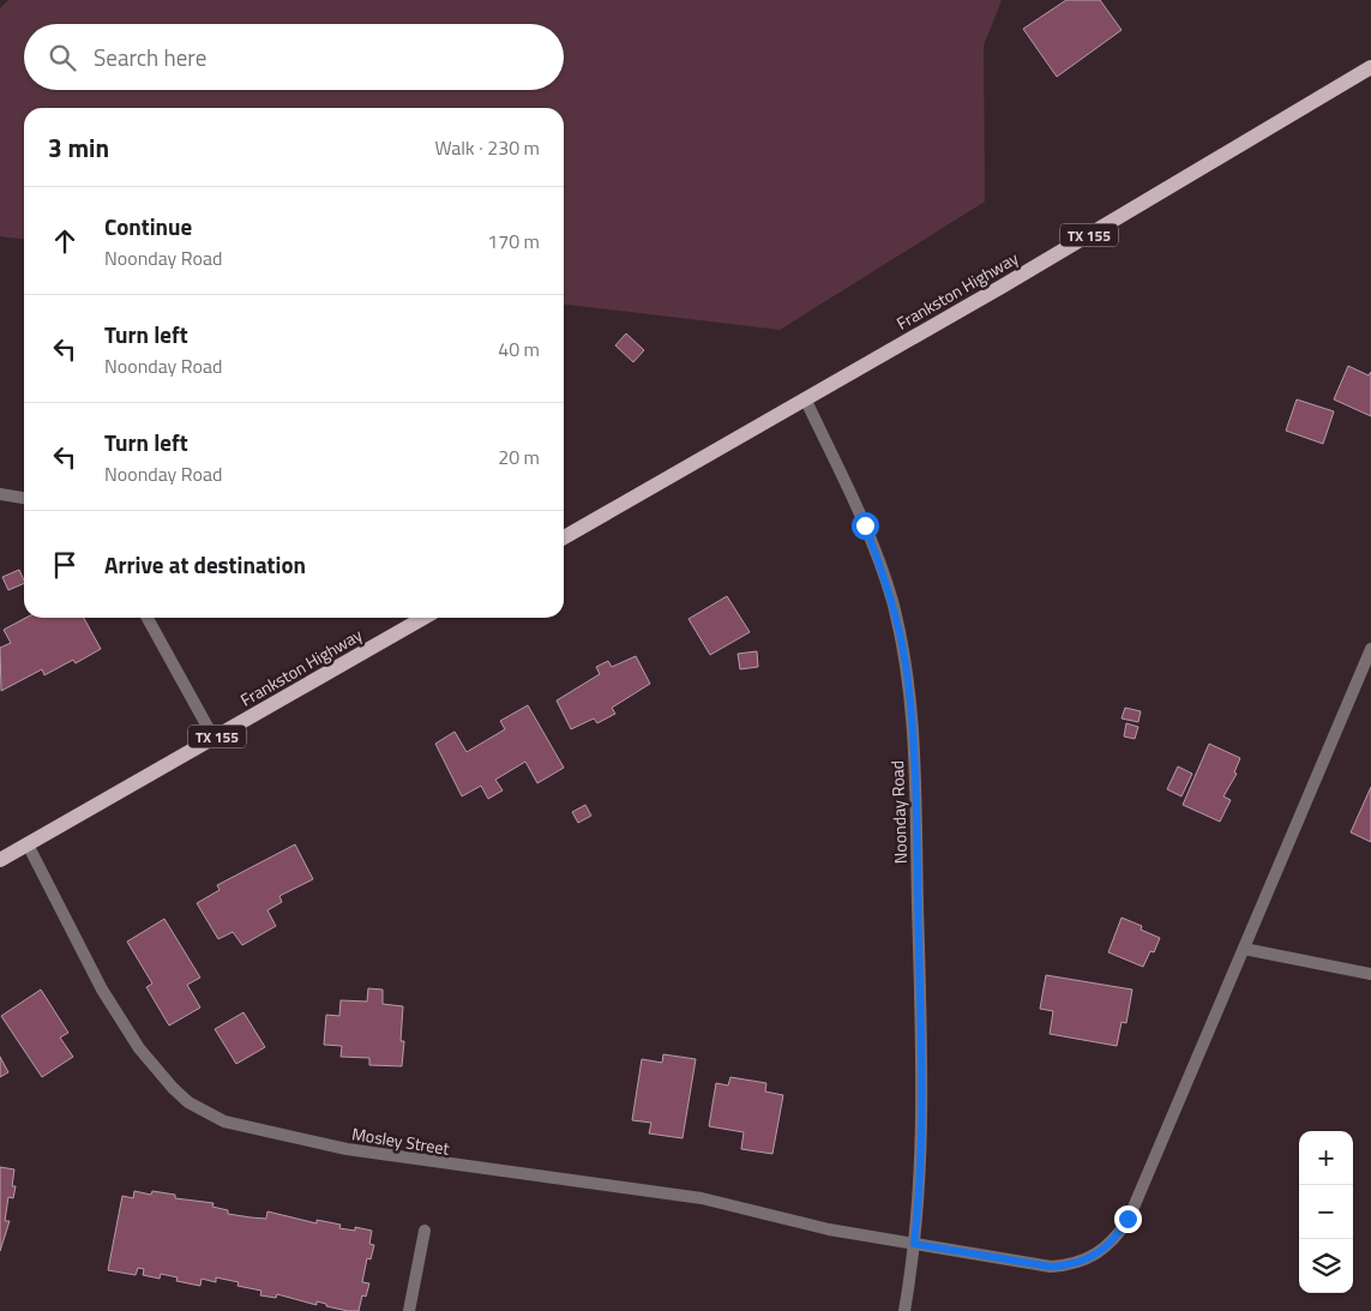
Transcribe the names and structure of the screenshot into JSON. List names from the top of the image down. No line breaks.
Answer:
{"streets":{"main road":["TX 155","Frankston Highway"],"street":["Noonday Road","Mosley Street"]},"crossings":[["Frankston Highway","Noonday Road"],["Frankston Highway","Mosley Street"],["Noonday Road","Mosley Street"]],"page":{"search":"Search here","heading":["3 min","Walk · 230 m"],"list":[["Continue","Noonday Road","170 m"],["Turn left","Noonday Road","40 m"],["Turn left","Noonday Road","20 m"],"Arrive at destination"],"map_buttons":["+","−"]}}
